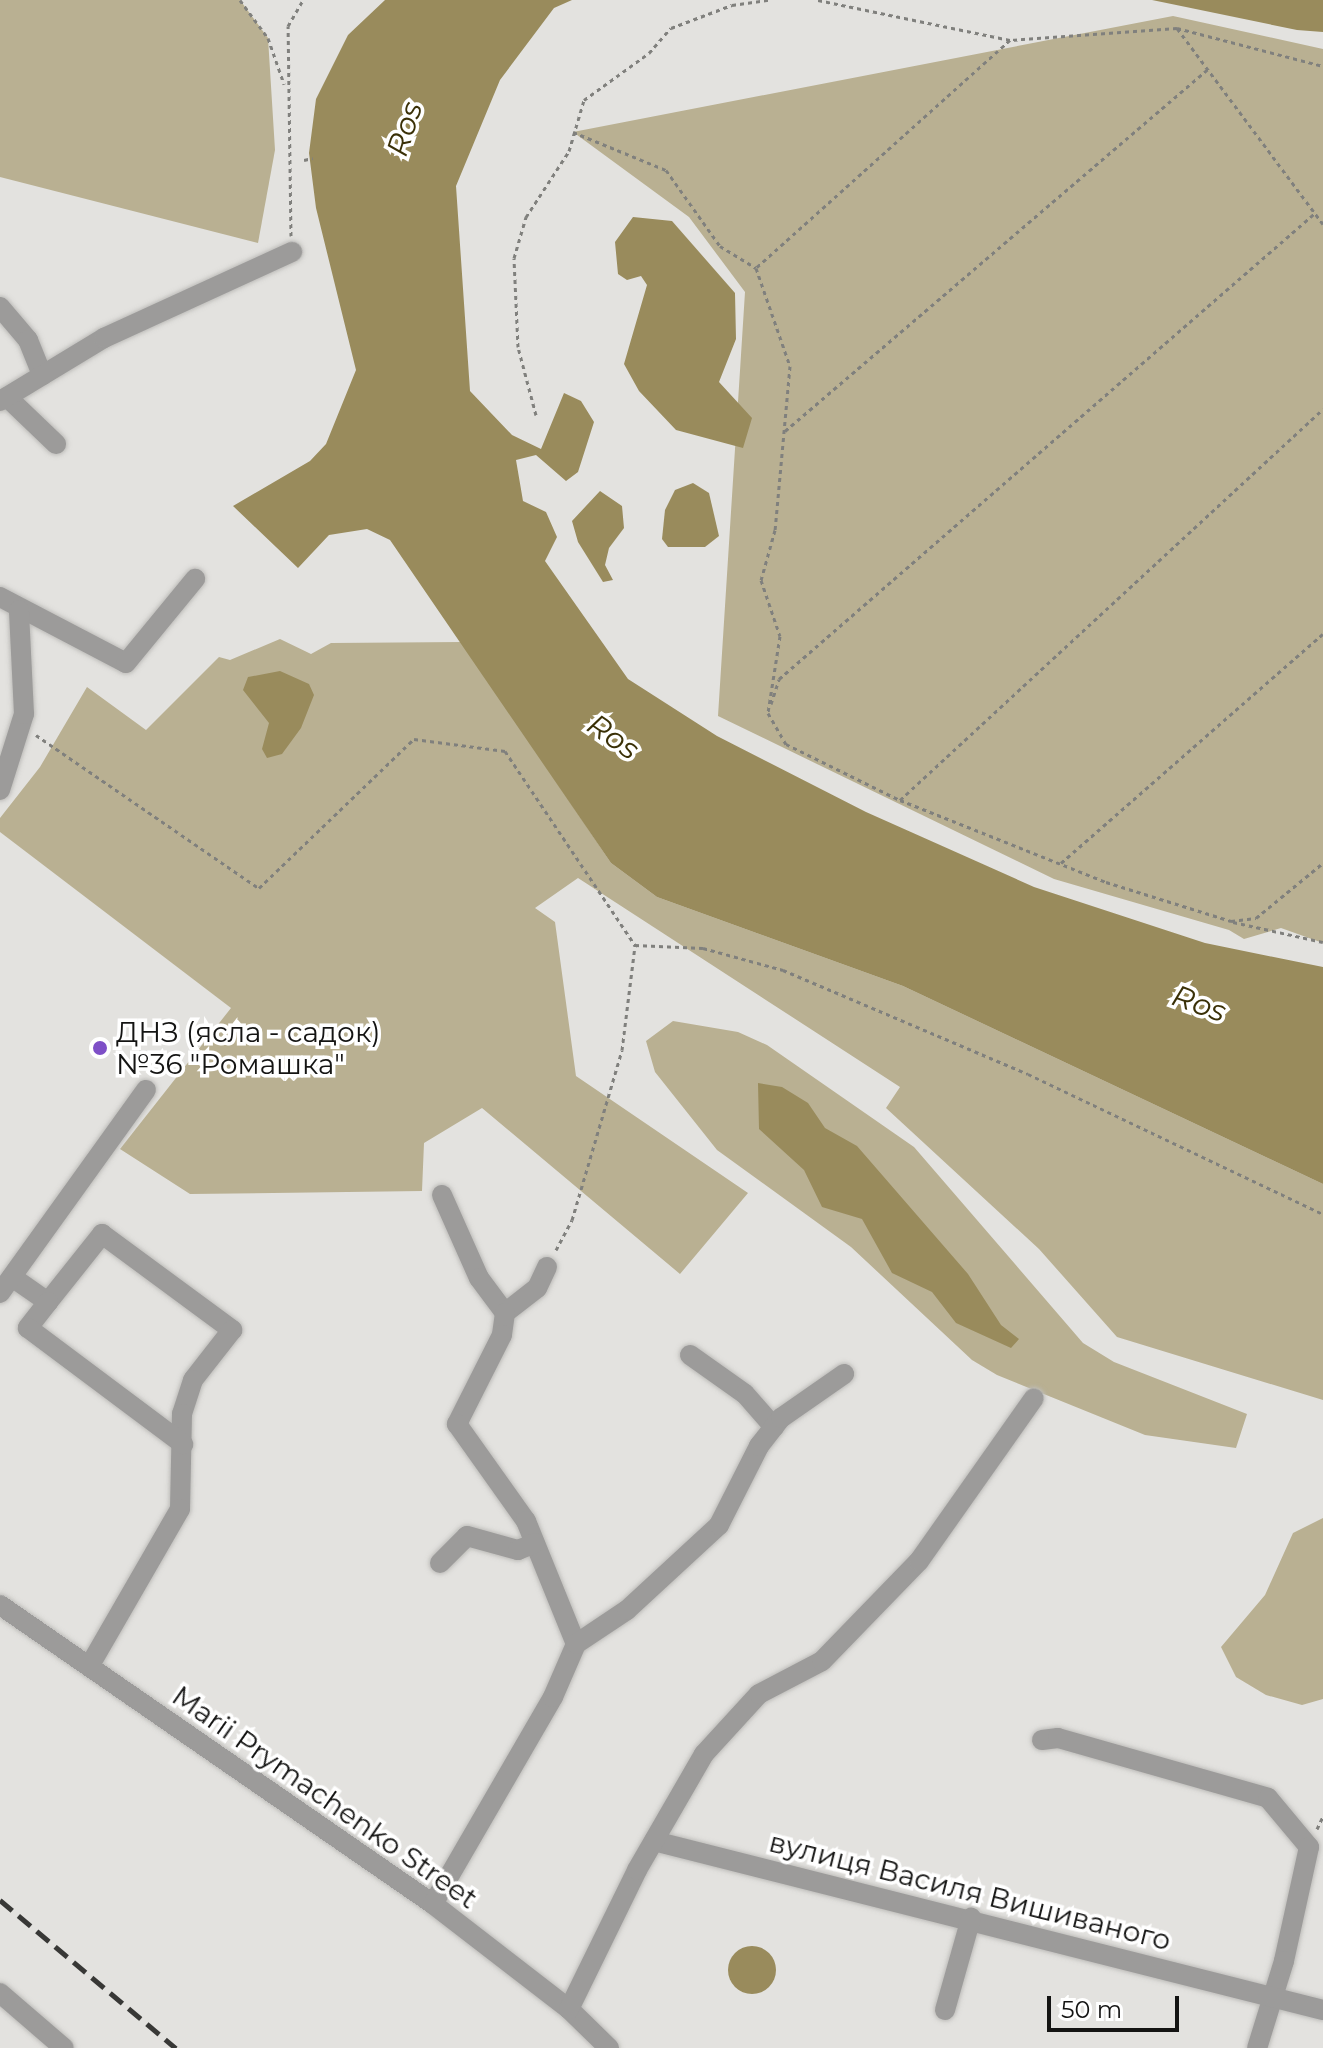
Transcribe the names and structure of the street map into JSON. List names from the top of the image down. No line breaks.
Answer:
{"streets":{"street":["Marii Prymachenko Street","вулиця Василя Вишиваного"]},"water":["Ros"],"places":["ДНЗ (ясла - садок) №36 \"Ромашка\""],"scale_bar":"50 m"}
